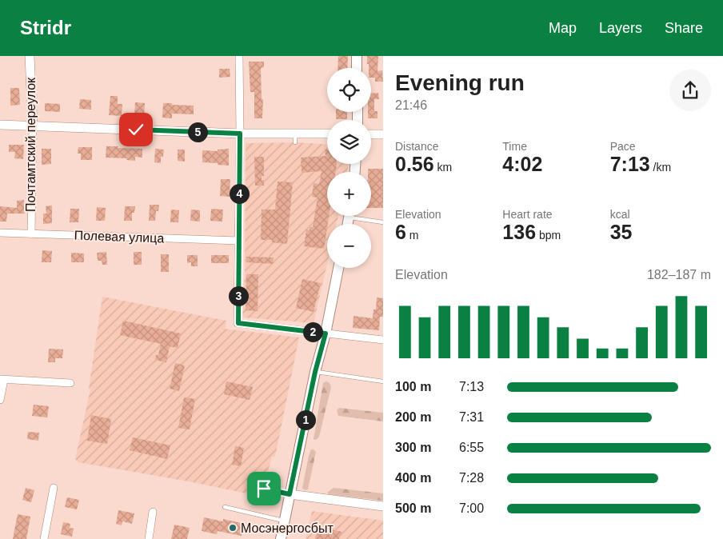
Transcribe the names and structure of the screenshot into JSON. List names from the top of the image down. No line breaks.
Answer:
{"streets":{"street":["Почтамтский переулок","Полевая улица"]},"crossings":[["Почтамтский переулок","Полевая улица"]],"places":["Мосэнергосбыт"],"page":{"header":"Stridr","nav":["Map","Layers","Share"],"heading":["Evening run","21:46"],"map_buttons":["+","−"],"pins":["5","4","3","2","1"],"stats":[["Distance","0.56 km"],["Time","4:02"],["Pace","7:13 /km"],["Elevation","6 m"],["Heart rate","136 bpm"],["kcal","35"]],"chart":["Elevation","182–187 m"],"list":[{"name":"100 m","note":"7:13"},{"name":"200 m","note":"7:31"},{"name":"300 m","note":"6:55"},{"name":"400 m","note":"7:28"},{"name":"500 m","note":"7:00"}]}}
